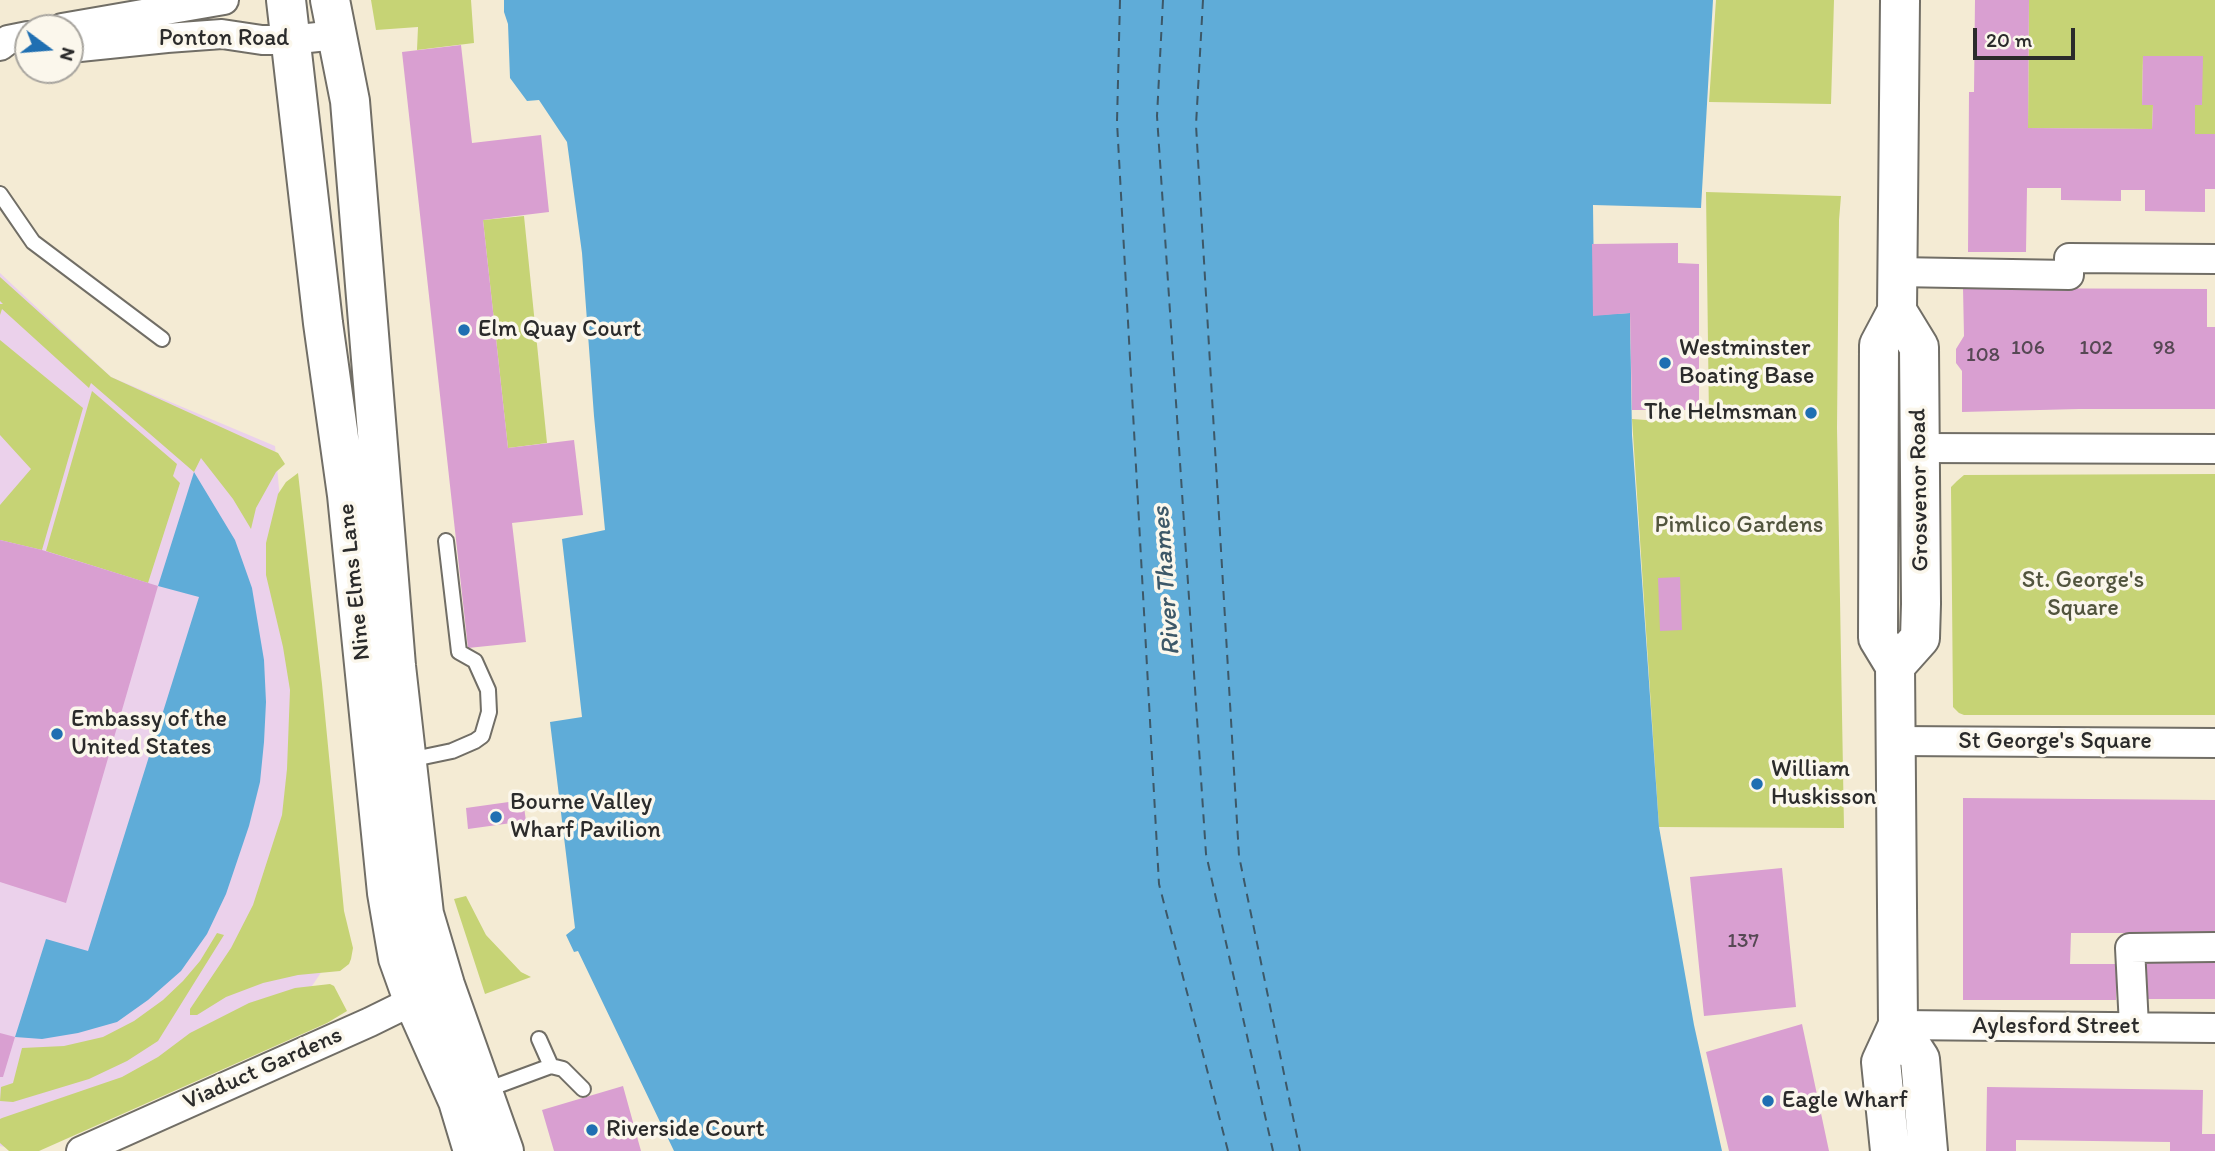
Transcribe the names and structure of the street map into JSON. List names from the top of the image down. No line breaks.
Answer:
{"streets":{"highway":["Grosvenor Road","Nine Elms Lane"],"street":["Ponton Road","St George's Square","Aylesford Street","Viaduct Gardens"]},"crossings":[["Ponton Road","Nine Elms Lane"],["Grosvenor Road","St George's Square"],["Grosvenor Road","Aylesford Street"],["Nine Elms Lane","Viaduct Gardens"]],"water":["River Thames"],"parks":["Pimlico Gardens","St. George's Square"],"places":["Elm Quay Court","Westminster Boating Base","The Helmsman","Embassy of the United States","William Huskisson","Bourne Valley Wharf Pavilion","Eagle Wharf","Riverside Court"],"house_numbers":["106","102","98","108","137"],"scale_bar":"20 m","north":"right"}
